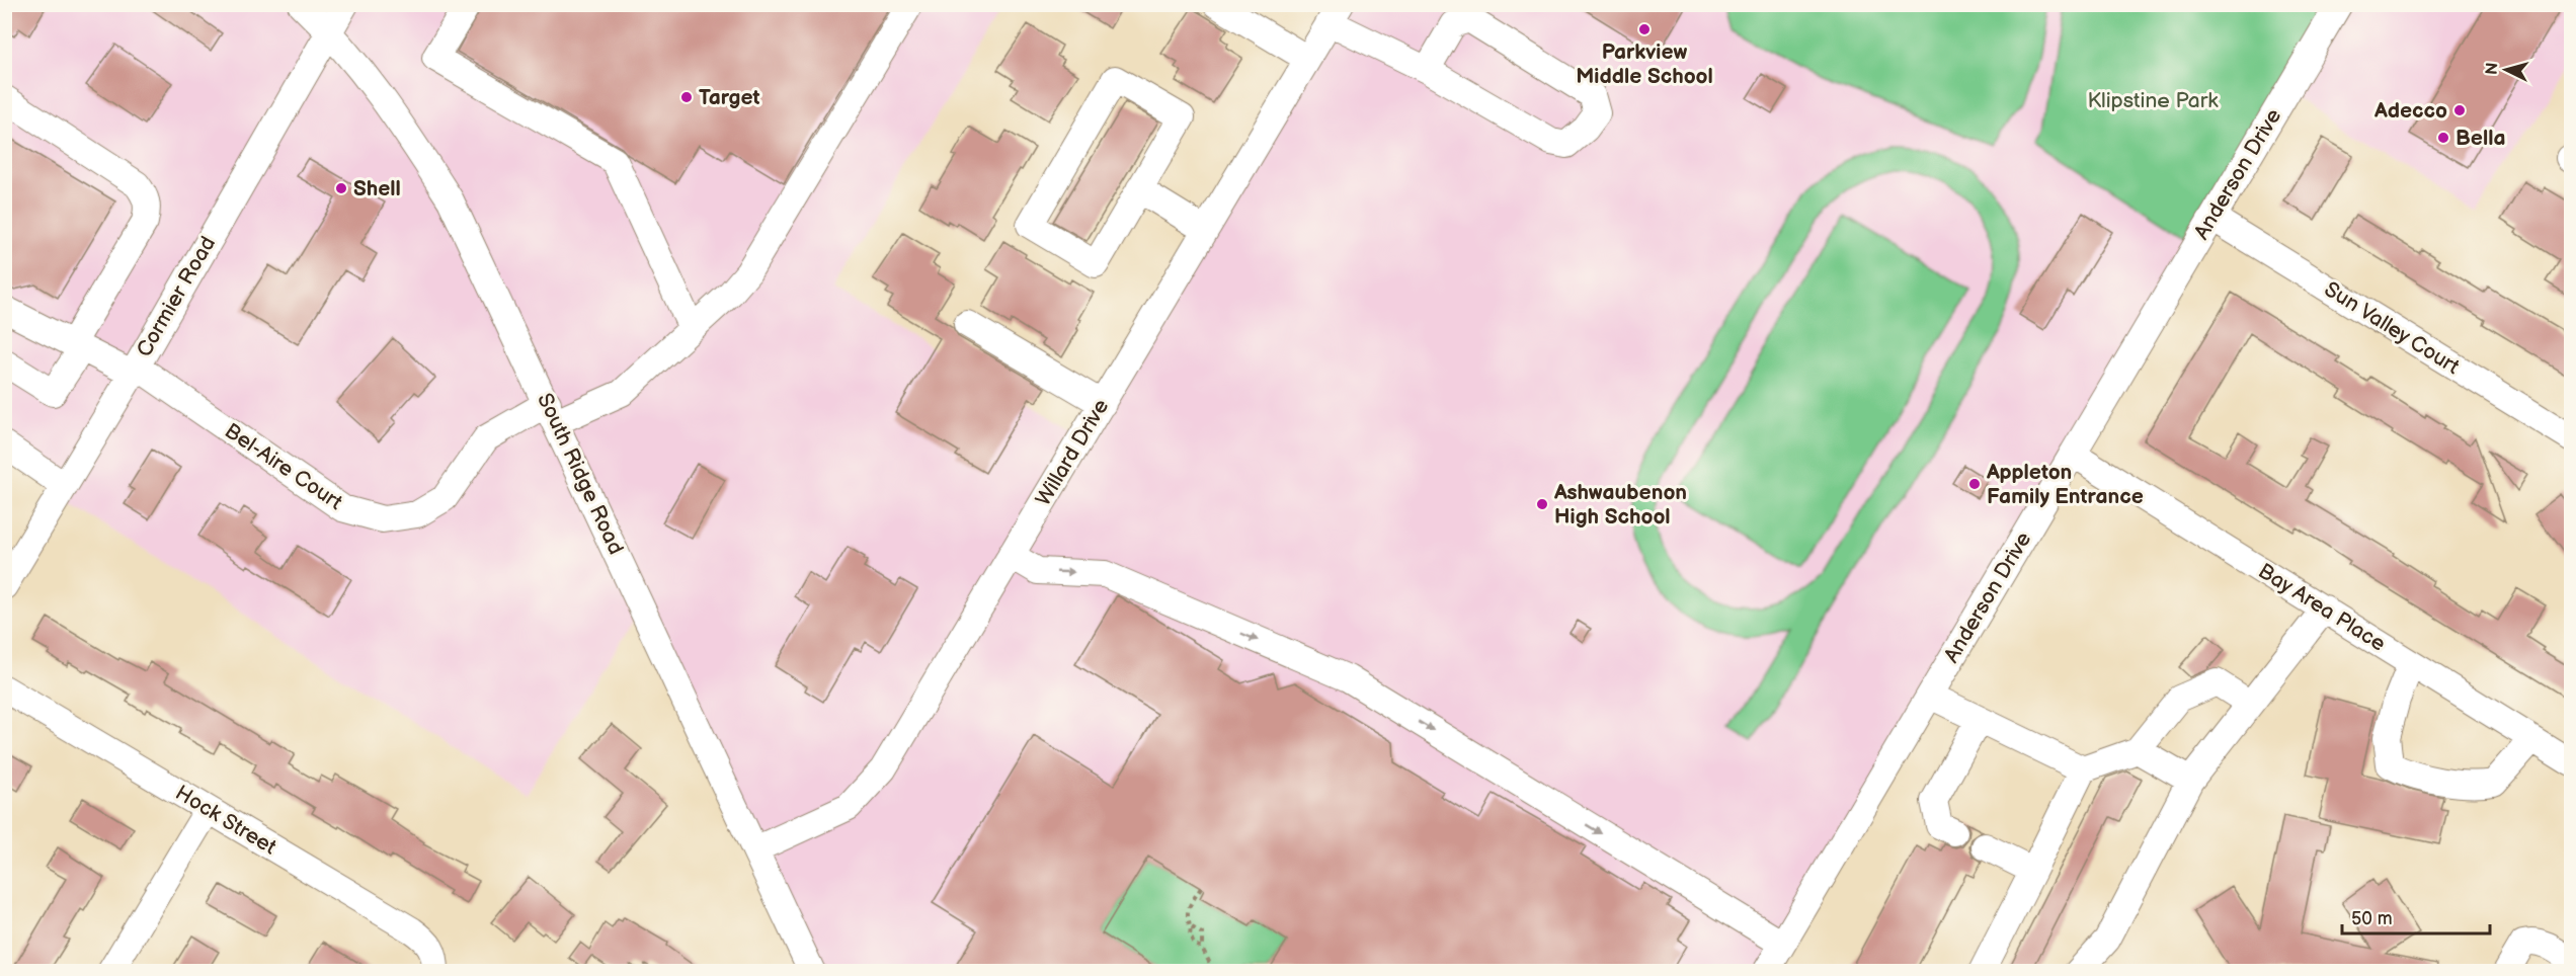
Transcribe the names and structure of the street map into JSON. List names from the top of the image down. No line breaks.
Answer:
{"streets":{"street":["Anderson Drive","Cormier Road","Sun Valley Court","Willard Drive","Bel-Aire Court","South Ridge Road","Bay Area Place","Hock Street"]},"crossings":[["Anderson Drive","Sun Valley Court"],["Anderson Drive","Bay Area Place"],["Cormier Road","Bel-Aire Court"],["Cormier Road","South Ridge Road"],["Willard Drive","South Ridge Road"],["Bel-Aire Court","South Ridge Road"]],"parks":["Klipstine Park"],"places":["Parkview Middle School","Target","Adecco","Bella","Shell","Appleton Family Entrance","Ashwaubenon High School"],"scale_bar":"50 m","north":"left"}
